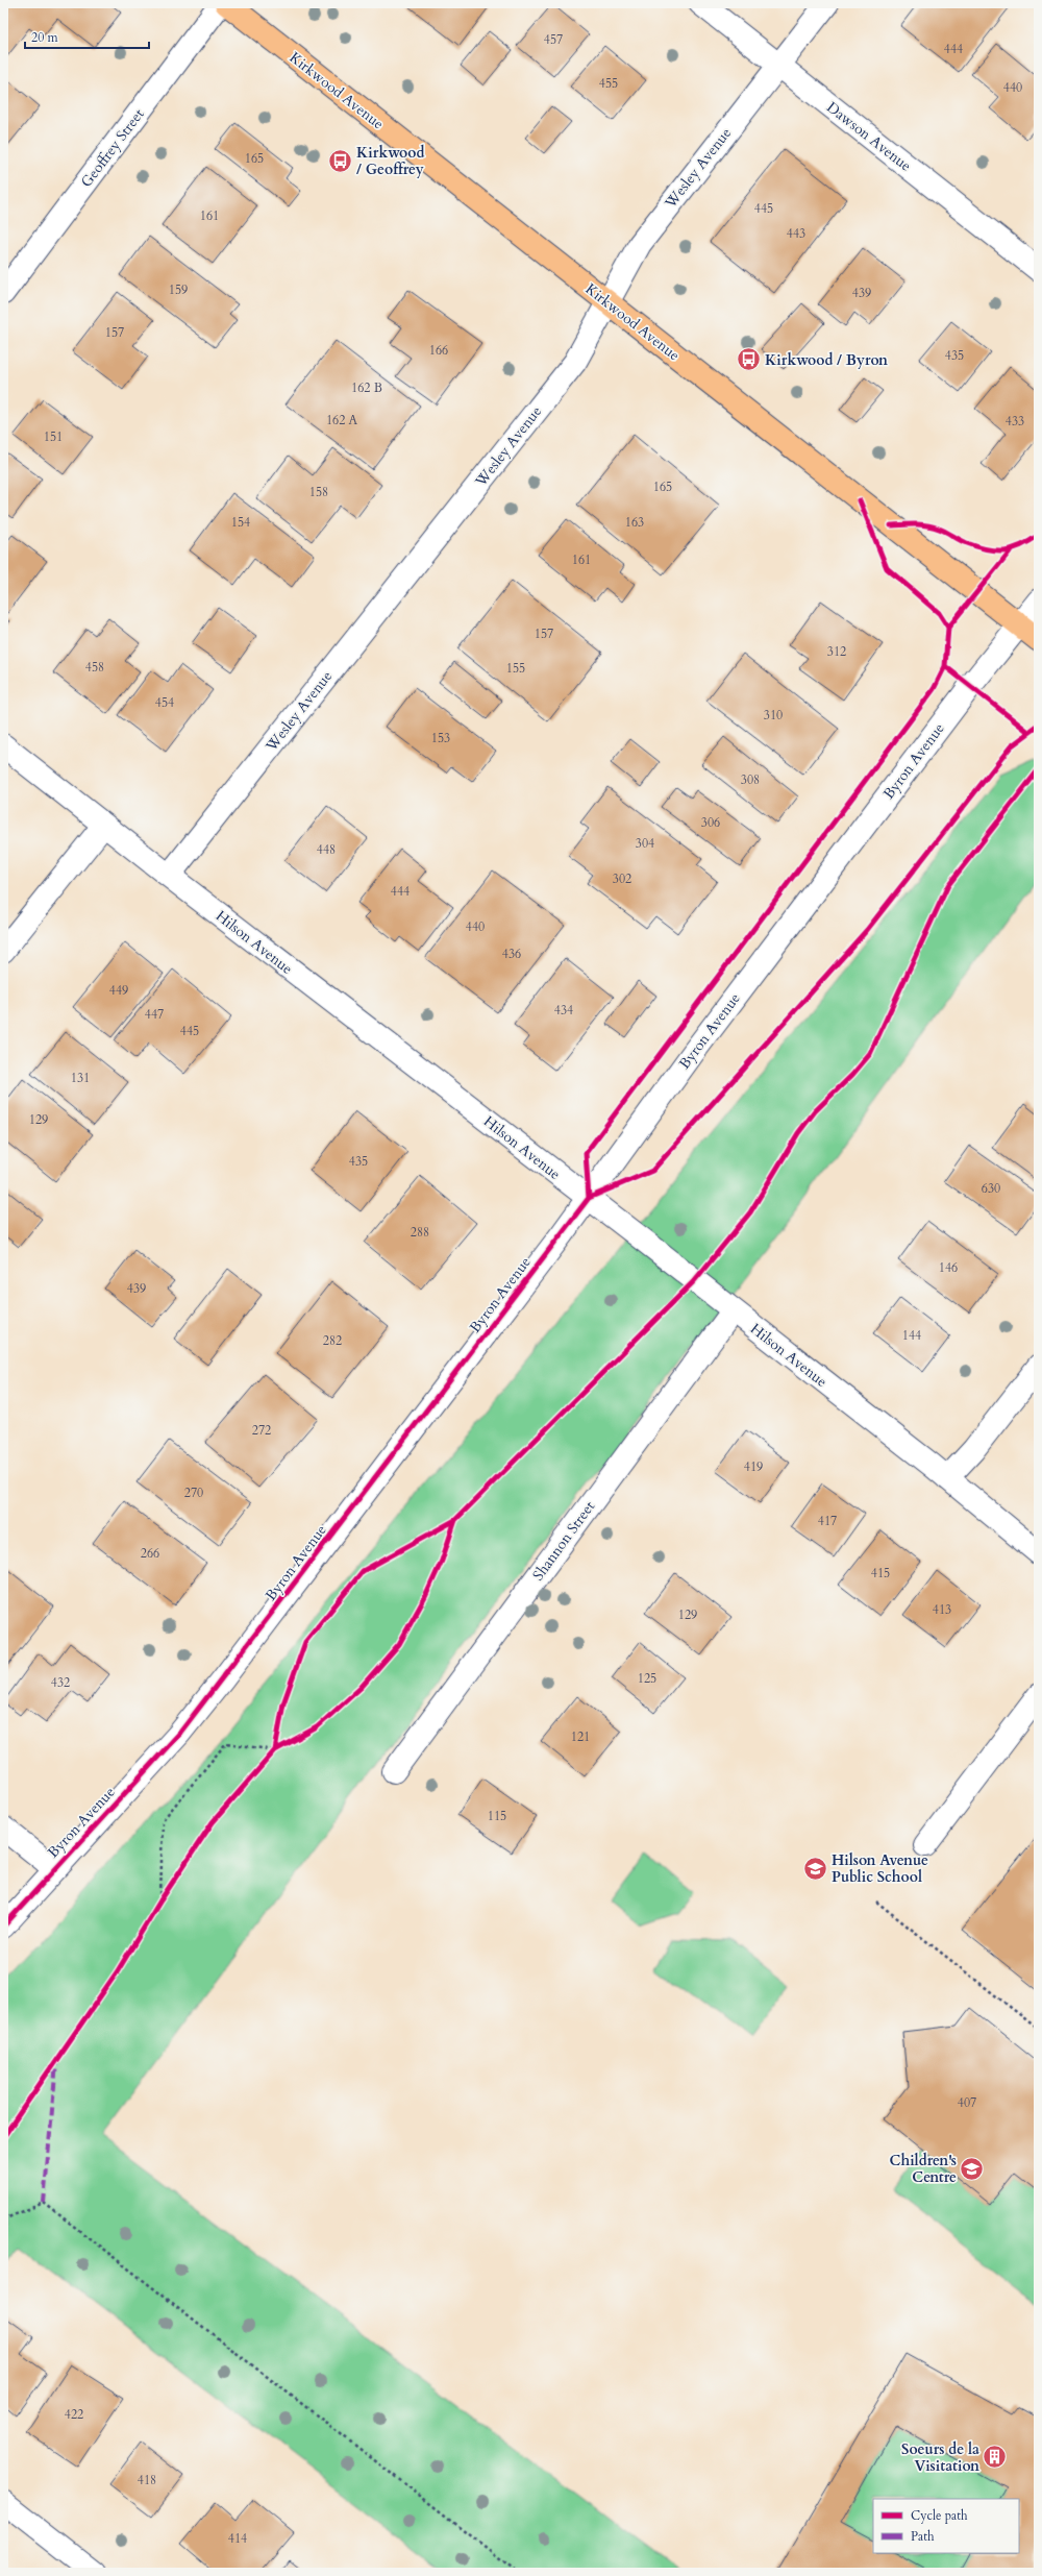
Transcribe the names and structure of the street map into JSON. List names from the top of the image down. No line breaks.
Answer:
{"streets":{"main road":["Kirkwood Avenue"],"street":["Dawson Avenue","Geoffrey Street","Wesley Avenue","Byron Avenue","Hilson Avenue","Shannon Street"]},"crossings":[["Kirkwood Avenue","Wesley Avenue"],["Kirkwood Avenue","Byron Avenue"],["Dawson Avenue","Wesley Avenue"],["Wesley Avenue","Hilson Avenue"],["Byron Avenue","Hilson Avenue"],["Hilson Avenue","Shannon Street"]],"places":{"bus stop":["Kirkwood / Geoffrey","Kirkwood / Byron"],"school or university":["Hilson Avenue Public School","Children's Centre"],"building":["Soeurs de la Visitation"]},"house_numbers":["457","444","455","440","165","445","161","443","159","439","157","166","435","162 B","162 A","433","151","165","158","154","163","161","157","312","458","155","454","310","153","308","306","304","448","302","444","440","436","449","434","447","445","131","129","435","630","288","146","439","144","282","272","419","270","417","266","415","413","129","125","432","121","115","407","422","418","414"],"legend":["Cycle path","Path"],"scale_bar":"20 m"}
